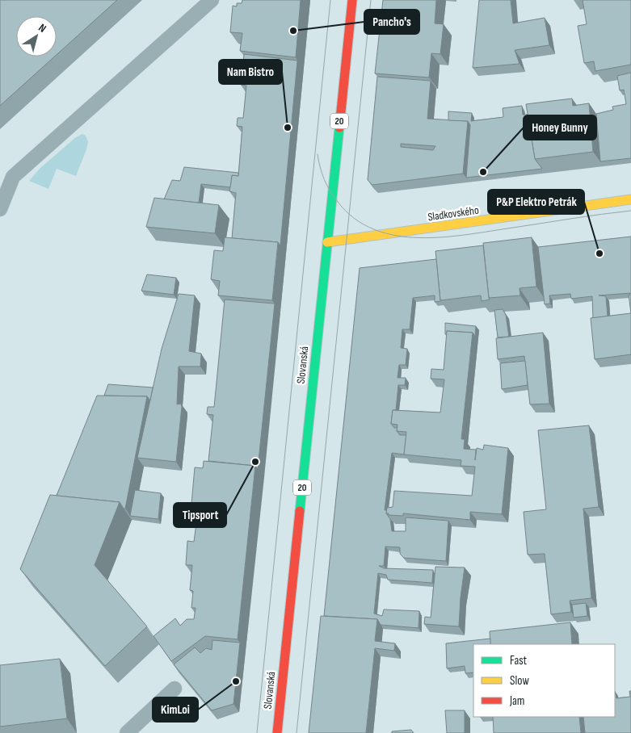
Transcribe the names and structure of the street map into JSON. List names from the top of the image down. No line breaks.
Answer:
{"streets":{"main road":["20","Sladkovského","Slovanská"]},"crossings":[["Sladkovského","Slovanská"]],"places":["Pancho's","Nam Bistro","Honey Bunny","P&P Elektro Petrák","Tipsport","KimLoi"],"legend":["Fast","Slow","Jam"],"north":"top right"}
